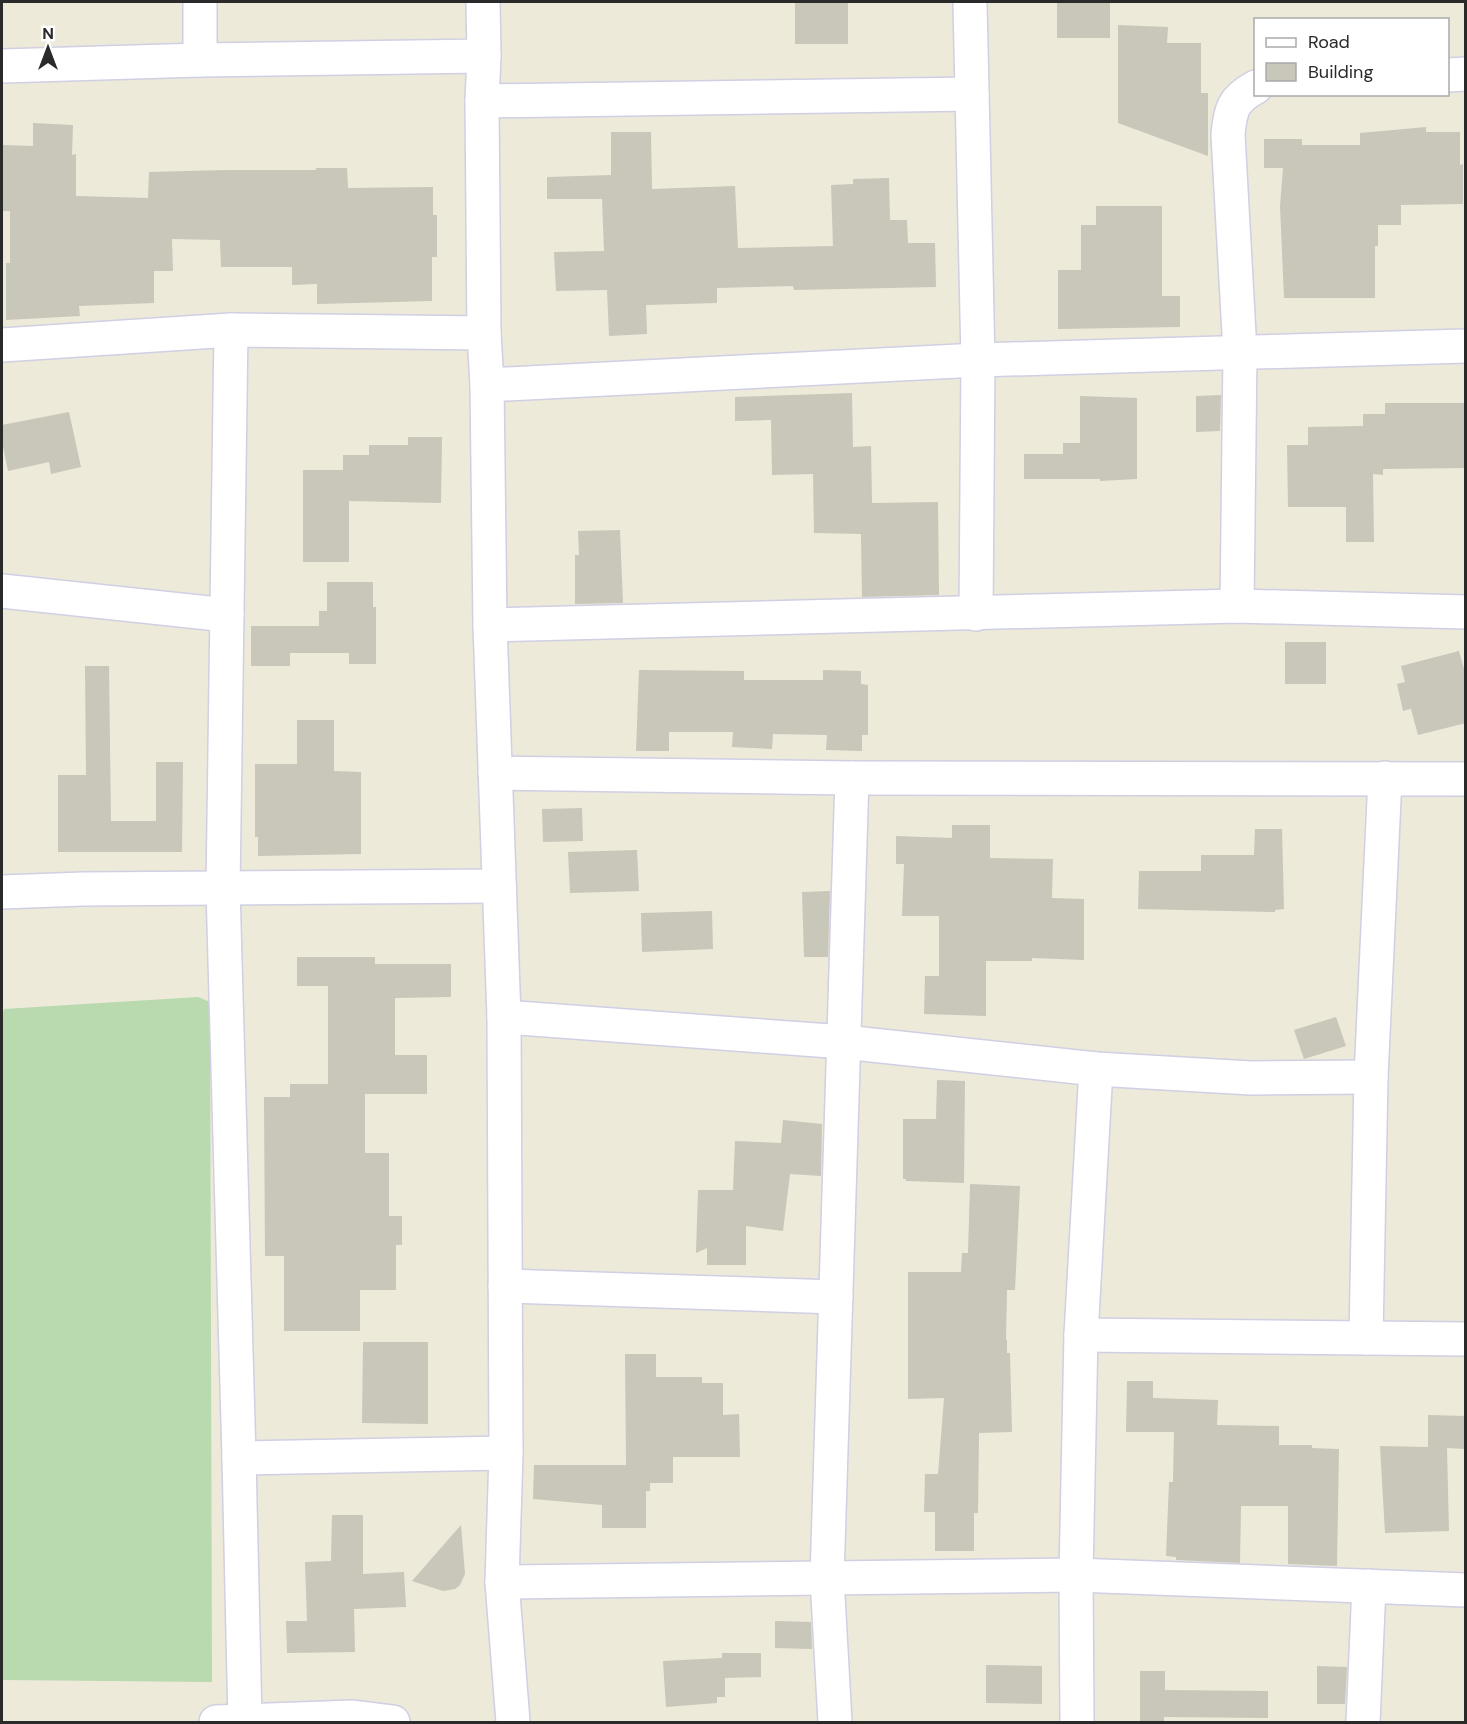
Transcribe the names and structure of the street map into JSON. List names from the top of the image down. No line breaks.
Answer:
{"legend":["Road","Building"],"north":"top"}
